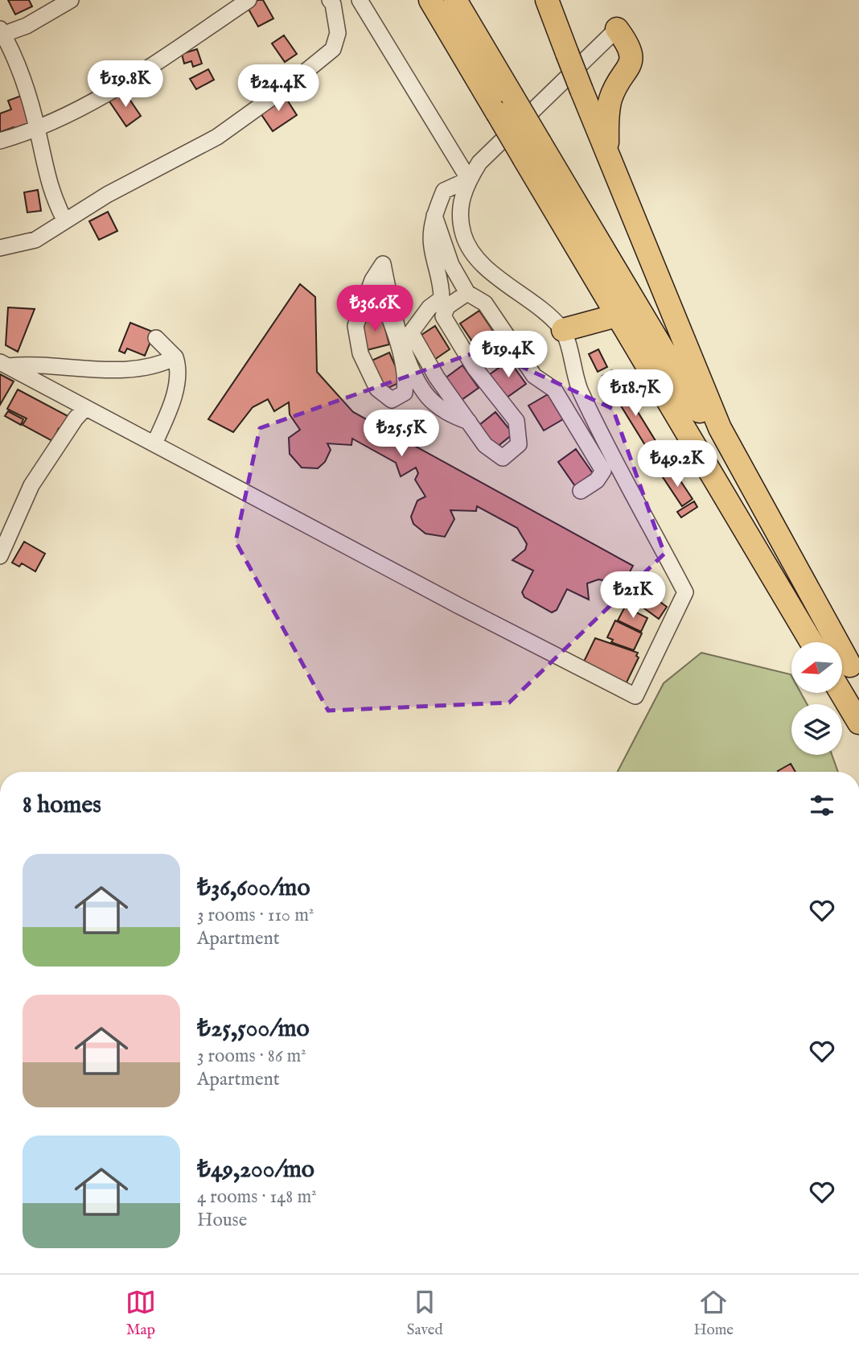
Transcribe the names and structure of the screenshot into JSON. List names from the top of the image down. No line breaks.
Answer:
{"north":"left","page":{"price":["₺19.8K","₺24.4K","₺36.6K","₺19.4K","₺18.7K","₺25.5K","₺49.2K","₺21K"],"heading":"8 homes","list":[{"name":"₺36,600/mo","note":"3 rooms · 110 m² · Apartment"},{"name":"₺25,500/mo","note":"3 rooms · 86 m² · Apartment"},{"name":"₺49,200/mo","note":"4 rooms · 148 m² · House"}],"tabs":["Map","Saved","Home"]}}
